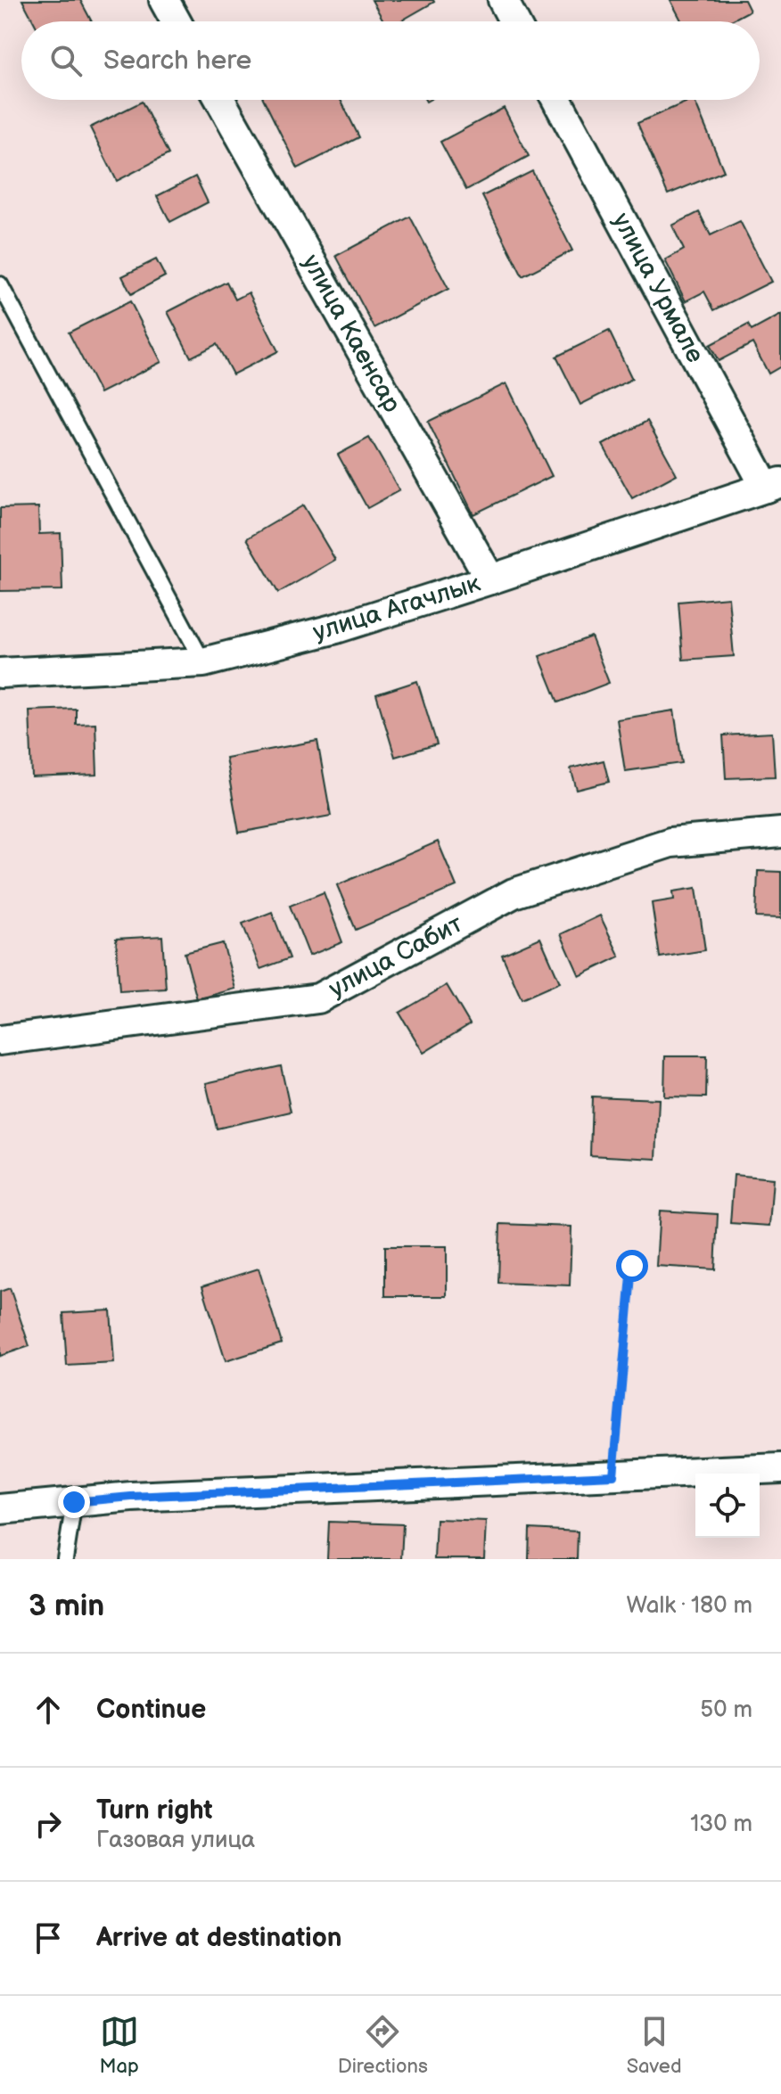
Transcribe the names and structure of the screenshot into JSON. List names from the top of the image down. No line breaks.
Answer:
{"streets":{"street":["улица Урмале","улица Каенсар","улица Агачлык","улица Сабит"]},"crossings":[["улица Урмале","улица Агачлык"],["улица Каенсар","улица Агачлык"]],"page":{"search":"Search here","heading":["3 min","Walk · 180 m"],"list":[["Continue","50 m"],["Turn right","Газовая улица","130 m"],"Arrive at destination"],"nav":["Map","Directions","Saved"]}}
